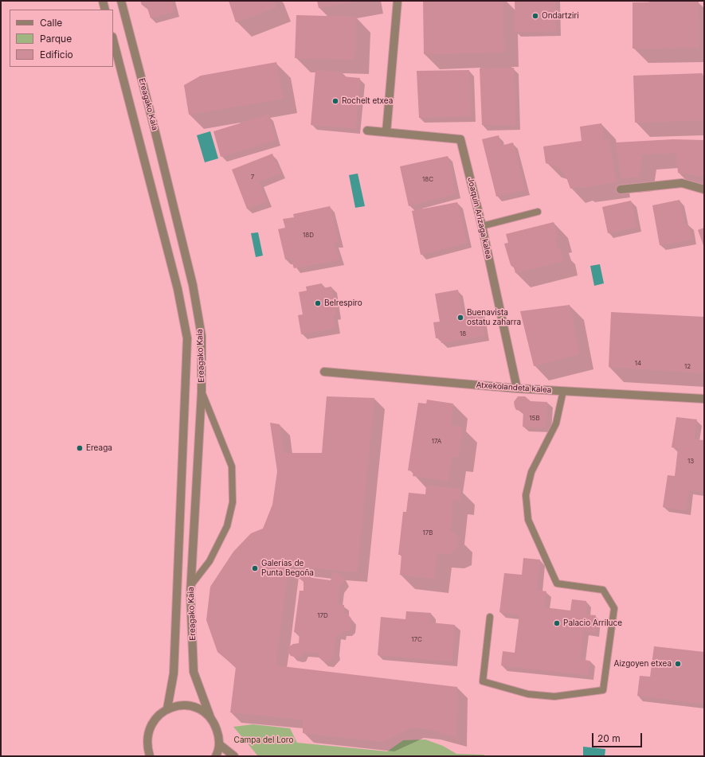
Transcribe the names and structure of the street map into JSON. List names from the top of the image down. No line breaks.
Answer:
{"streets":{"street":["Ereagako Kaia","Joaquin Arizaga kalea","Atxekolandeta kalea"]},"crossings":[["Joaquin Arizaga kalea","Atxekolandeta kalea"]],"parks":["Campa del Loro"],"places":["Ondartziri","Rochelt etxea","Belrespiro","Buenavista ostatu zaharra","Ereaga","Galerías de Punta Begoña","Palacio Arriluce","Aizgoyen etxea"],"house_numbers":["7","18C","18D","18","14","12","15B","17A","13","17B","17D","17C"],"legend":["Calle","Parque","Edificio"],"scale_bar":"20 m"}
